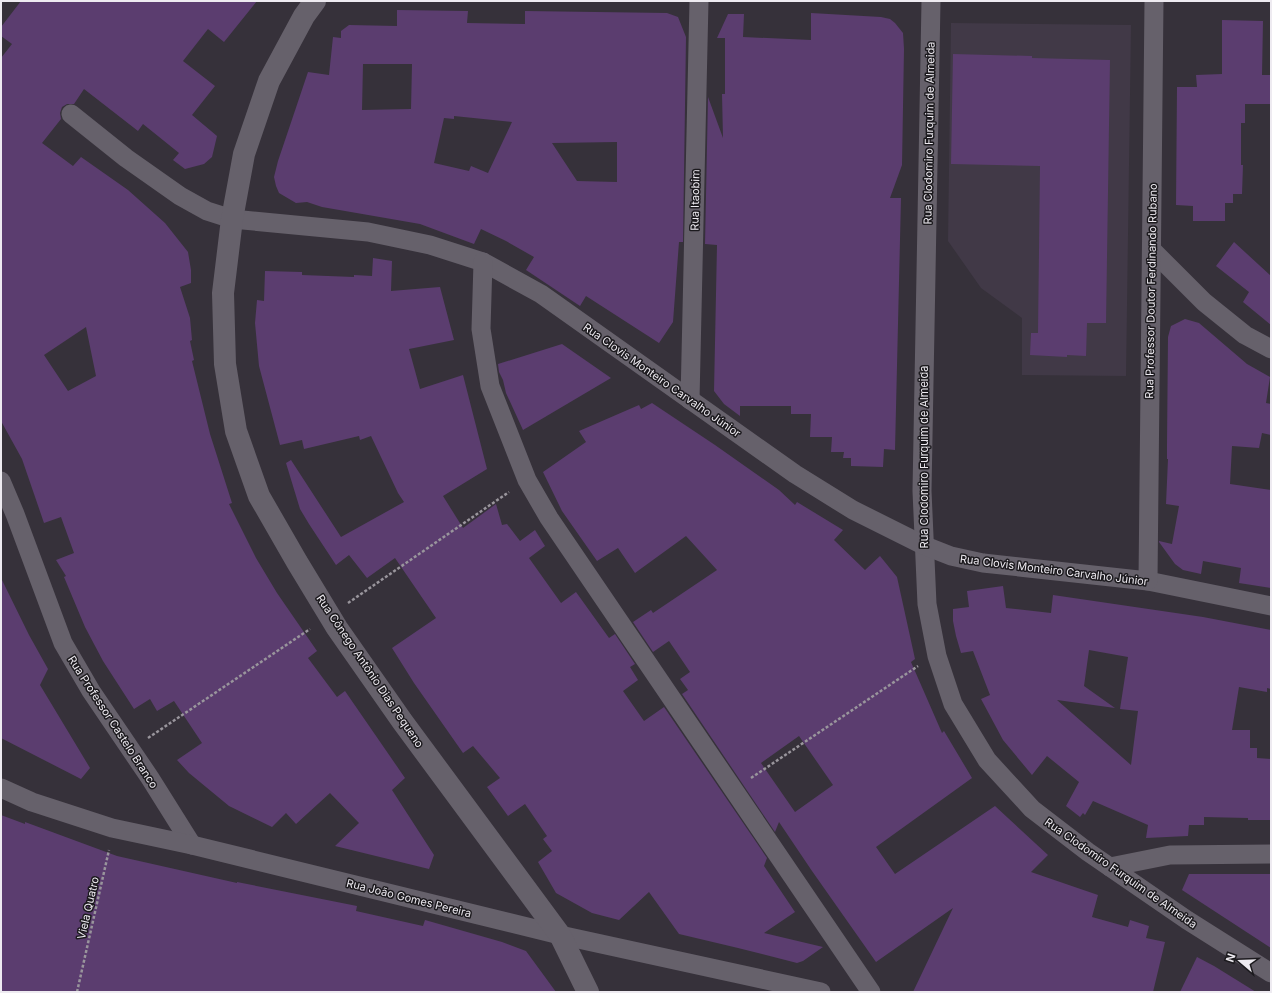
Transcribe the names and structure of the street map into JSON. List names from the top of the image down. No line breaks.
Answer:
{"streets":{"street":["Rua Clodomiro Furquim de Almeida","Rua Itaobim","Rua Professor Doutor Ferdinando Rubano","Rua Clovis Monteiro Carvalho Júnior","Rua Cônego Antônio Dias Pequeno","Rua Professor Castelo Branco","Rua João Gomes Pereira"],"path":["Viela Quatro"]},"crossings":[["Rua Clodomiro Furquim de Almeida","Rua Clovis Monteiro Carvalho Júnior"],["Rua Itaobim","Rua Clovis Monteiro Carvalho Júnior"],["Rua Professor Doutor Ferdinando Rubano","Rua Clovis Monteiro Carvalho Júnior"],["Rua Clovis Monteiro Carvalho Júnior","Rua Cônego Antônio Dias Pequeno"],["Rua Cônego Antônio Dias Pequeno","Rua João Gomes Pereira"],["Rua Professor Castelo Branco","Rua João Gomes Pereira"],["Rua João Gomes Pereira","Viela Quatro"]],"north":"left"}
